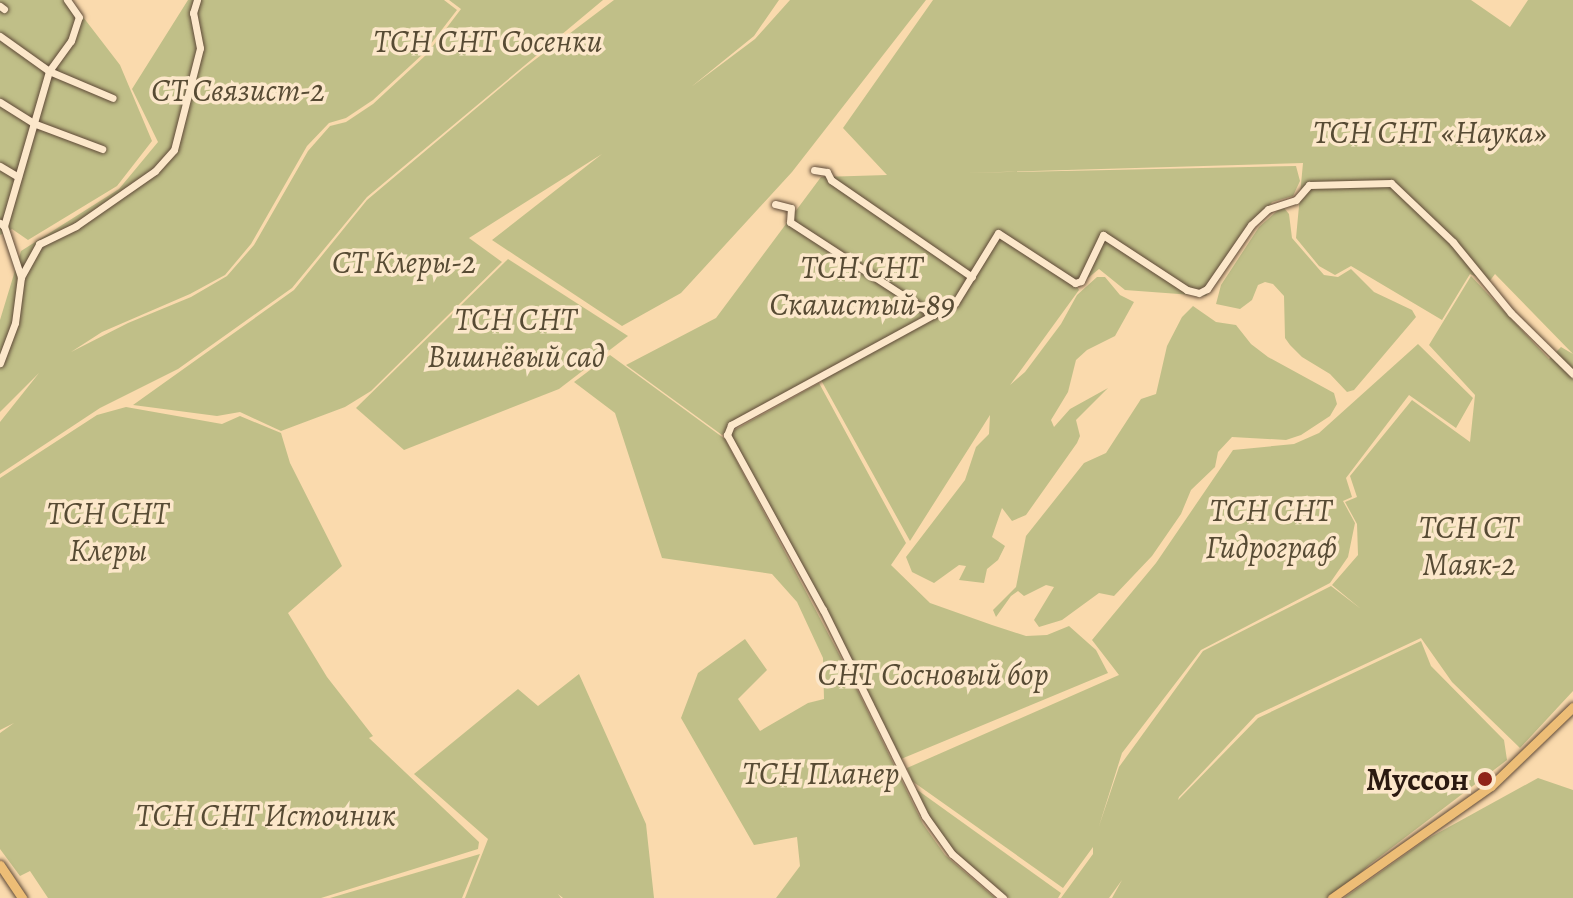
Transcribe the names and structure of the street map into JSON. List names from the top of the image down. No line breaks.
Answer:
{"parks":["ТСН СНТ Сосенки","СТ Связист-2","ТСН СНТ «Наука»","СТ Клеры-2","ТСН СНТ Скалистый-89","ТСН СНТ Вишнёвый сад","ТСН СНТ Гидрограф","ТСН СНТ Клеры","ТСН СТ Маяк-2","СНТ Сосновый бор","ТСН Планер","ТСН СНТ Источник"],"places":["Муссон"]}
